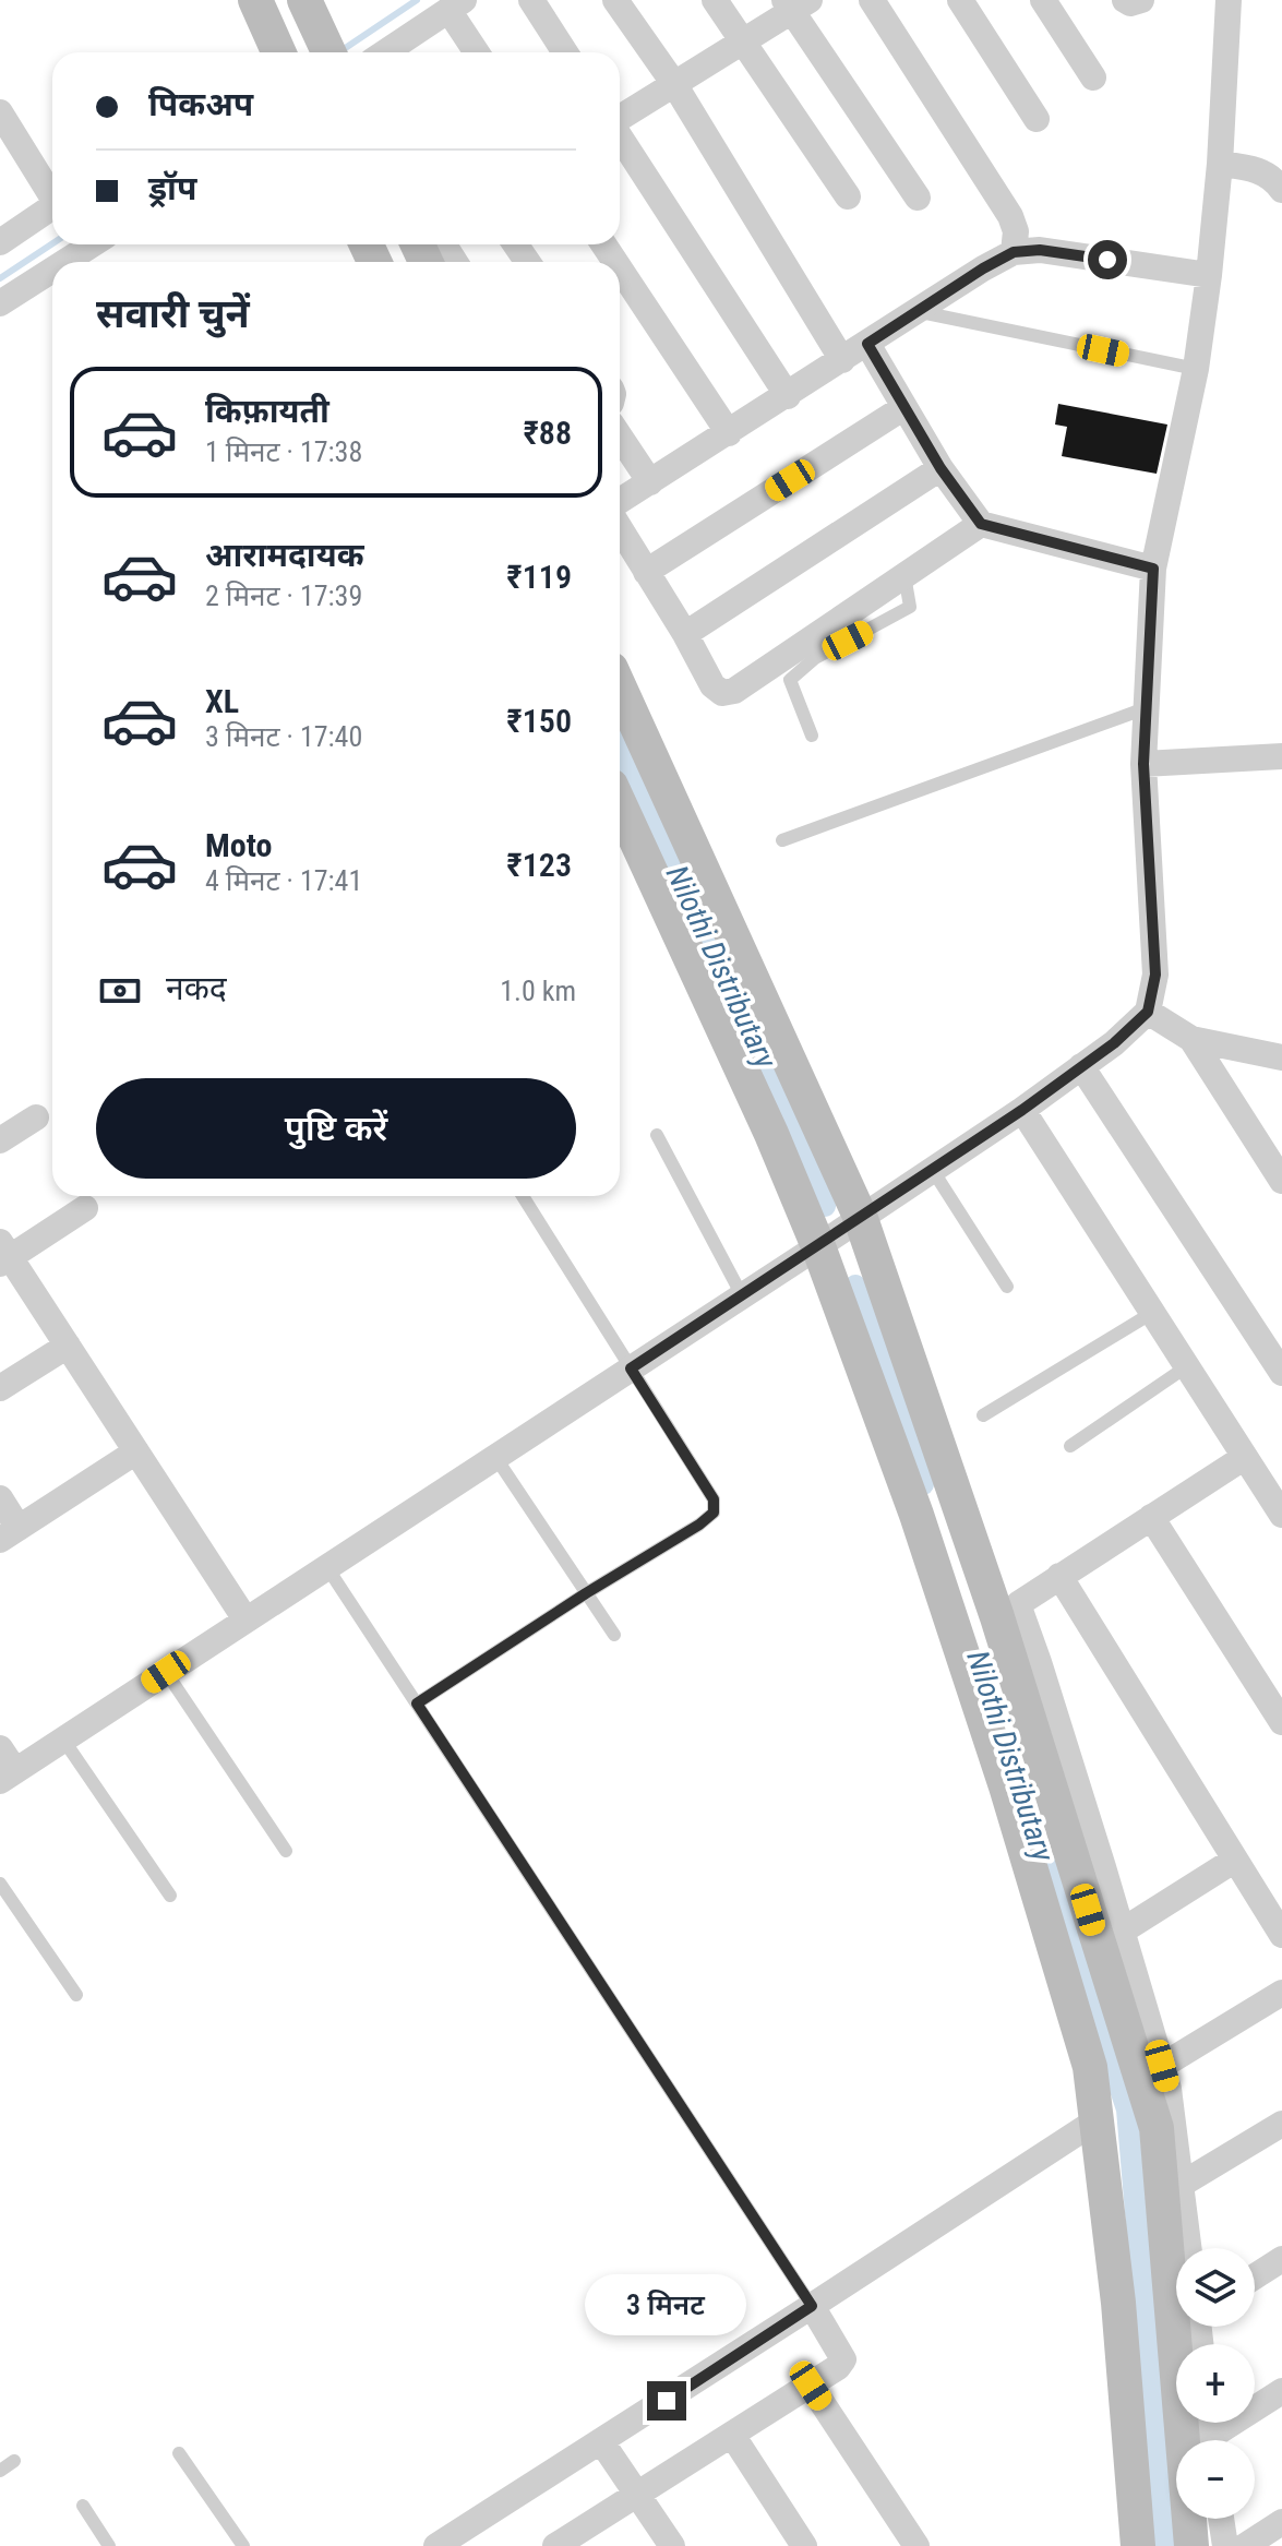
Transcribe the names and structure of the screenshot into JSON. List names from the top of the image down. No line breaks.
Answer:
{"water":["Nilothi Distributary"],"page":{"banner":["पिकअप","ड्रॉप"],"heading":"सवारी चुनें","list":[{"name":"किफ़ायती","note":"1 मिनट · 17:38","value":"₹88"},{"name":"आरामदायक","note":"2 मिनट · 17:39","value":"₹119"},{"name":"XL","note":"3 मिनट · 17:40","value":"₹150"},{"name":"Moto","note":"4 मिनट · 17:41","value":"₹123"}],"pay":["नकद","1.0 km"],"buttons":"पुष्टि करें","map_buttons":["+","−"],"bubble":"3 मिनट"}}
